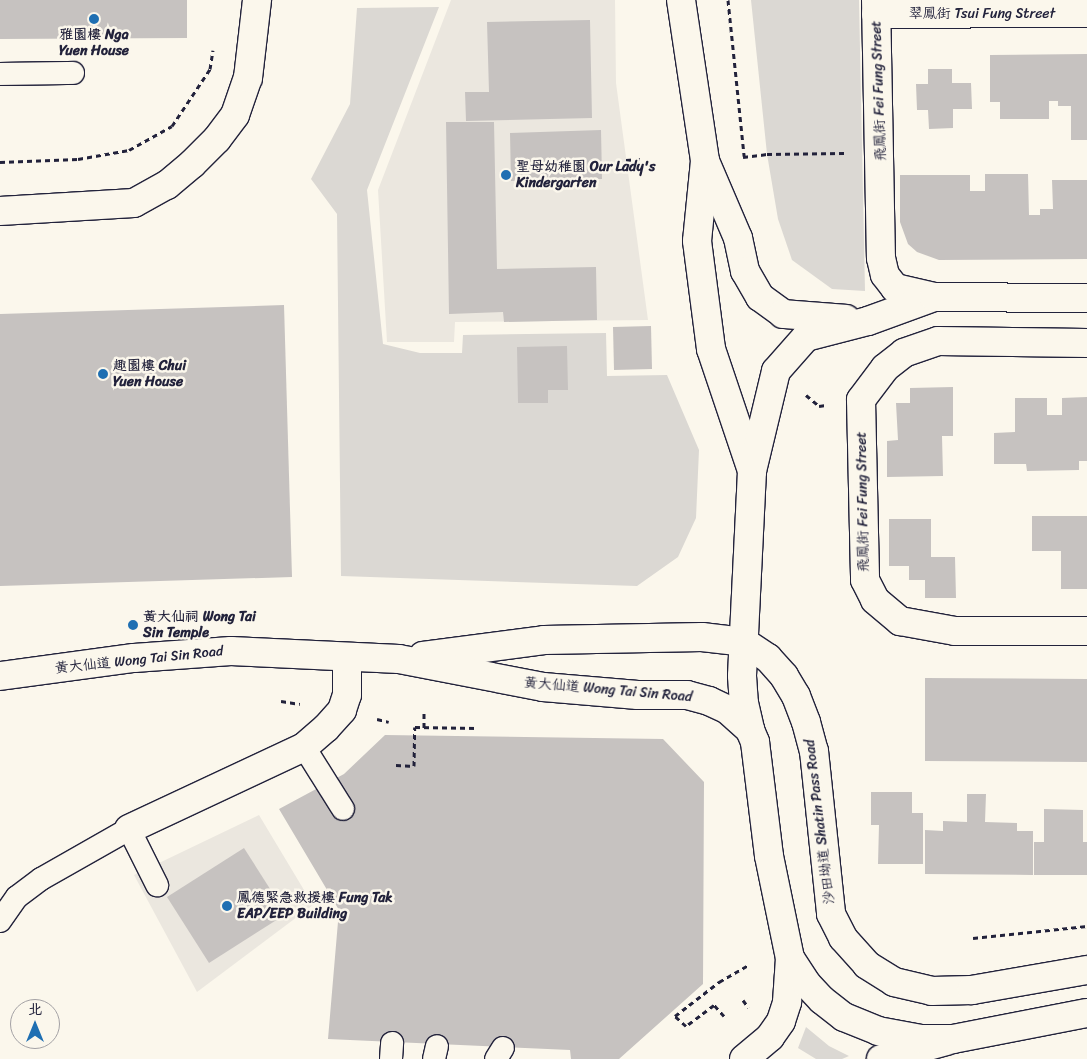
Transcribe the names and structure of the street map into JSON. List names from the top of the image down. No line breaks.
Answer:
{"streets":{"street":["翠鳳街 Tsui Fung Street","飛鳳街 Fei Fung Street","黃大仙道 Wong Tai Sin Road","沙田坳道 Shatin Pass Road"]},"crossings":[["翠鳳街 Tsui Fung Street","飛鳳街 Fei Fung Street"],["黃大仙道 Wong Tai Sin Road","沙田坳道 Shatin Pass Road"]],"places":["雅園樓 Nga Yuen House","聖母幼稚園 Our Lady's Kindergarten","趣園樓 Chui Yuen House","黃大仙祠 Wong Tai Sin Temple","鳳德緊急救援樓 Fung Tak EAP/EEP Building"],"north":"top"}
